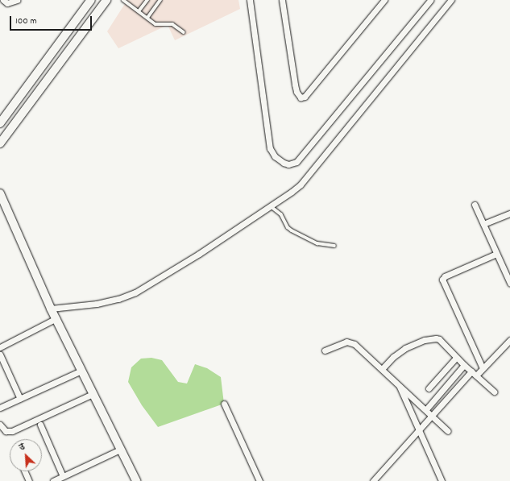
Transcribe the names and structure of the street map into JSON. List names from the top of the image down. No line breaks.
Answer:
{"scale_bar":"100 m","north":"top left"}
